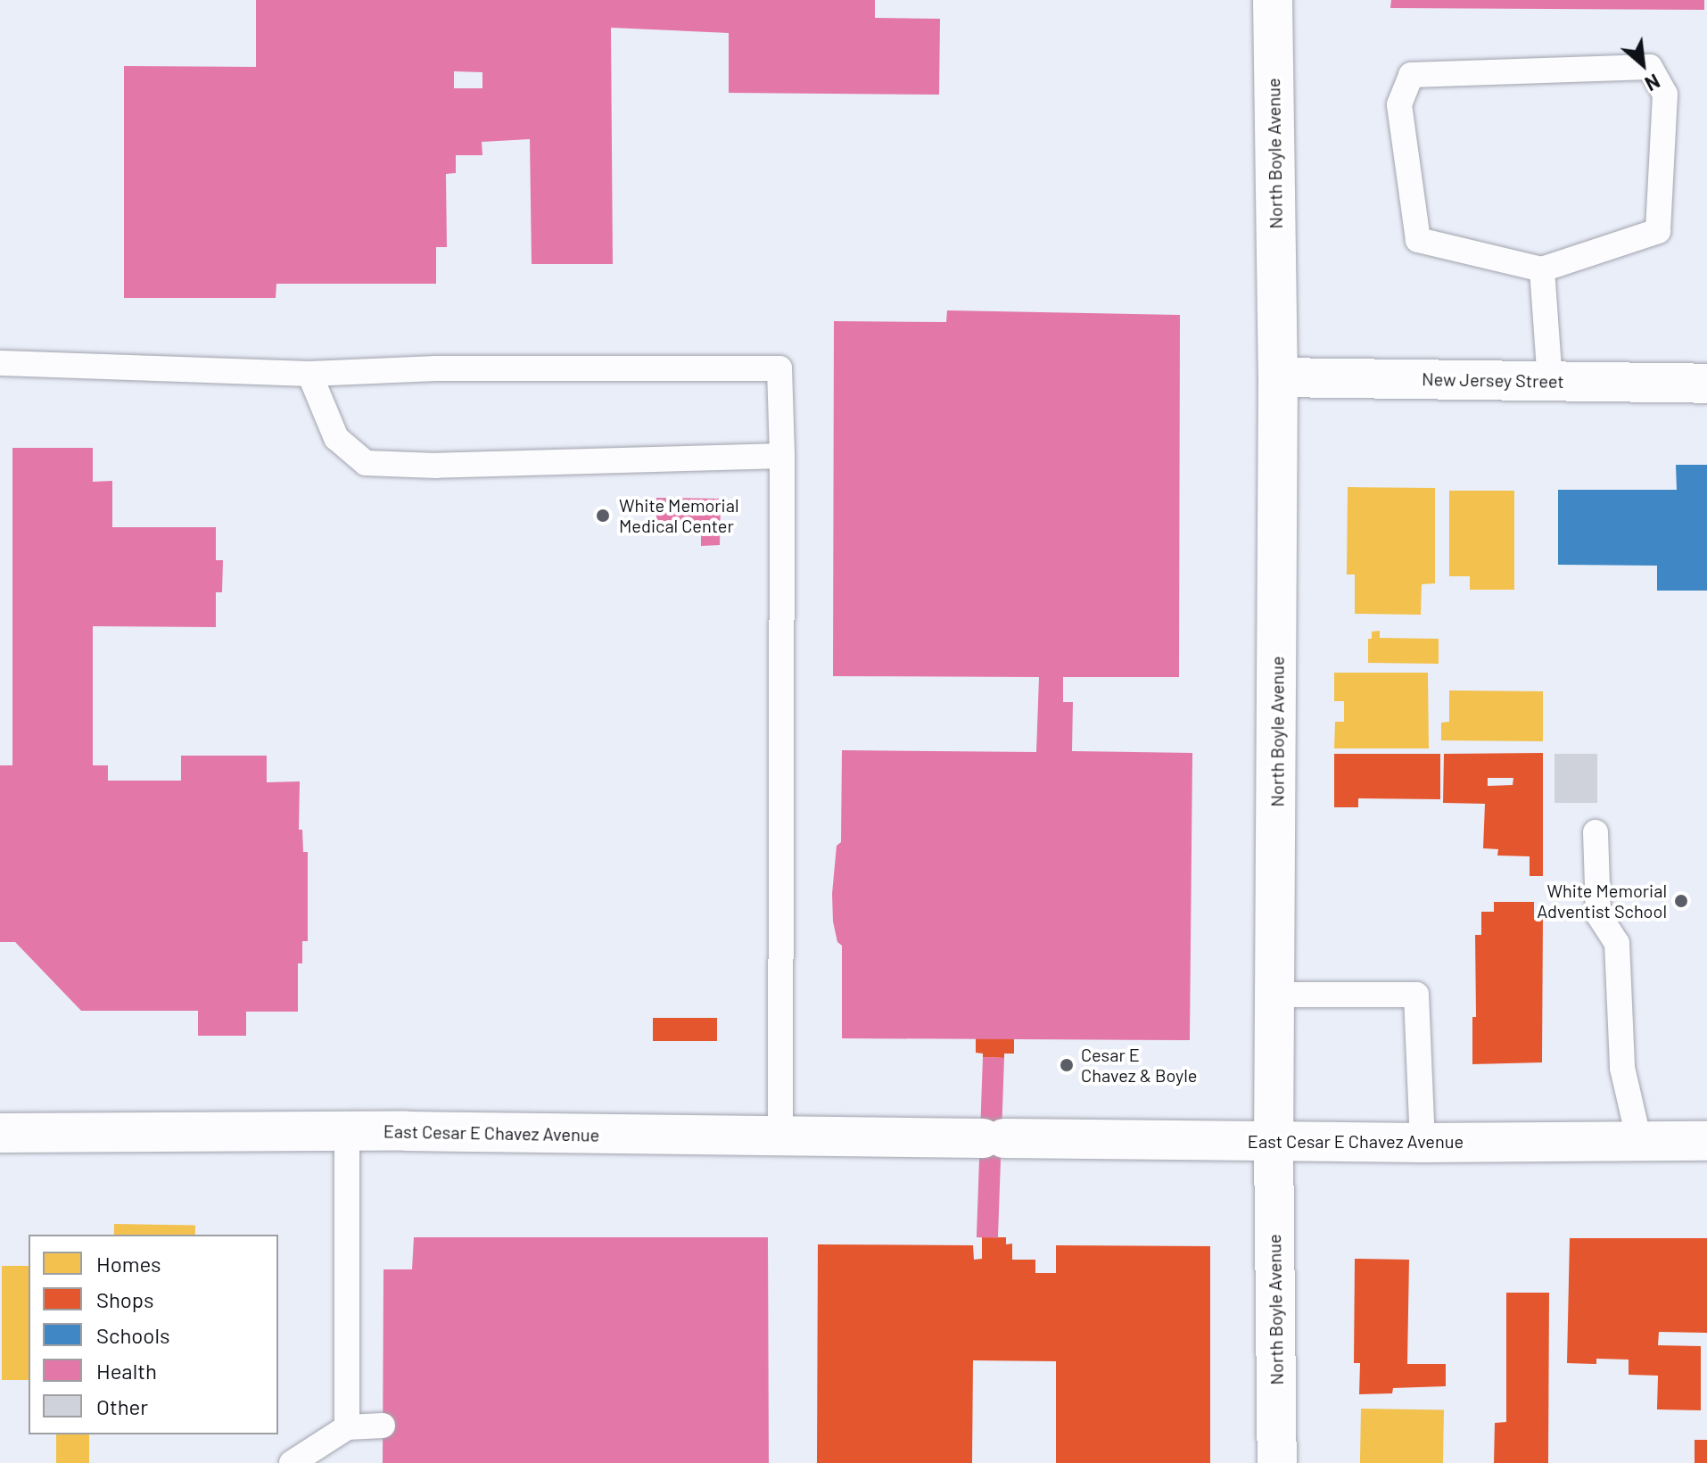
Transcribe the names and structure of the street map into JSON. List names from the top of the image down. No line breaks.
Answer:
{"streets":{"main road":["North Boyle Avenue","New Jersey Street","East Cesar E Chavez Avenue"]},"crossings":[["North Boyle Avenue","New Jersey Street"],["North Boyle Avenue","East Cesar E Chavez Avenue"]],"places":["White Memorial Medical Center","White Memorial Adventist School","Cesar E Chavez & Boyle"],"legend":["Homes","Shops","Schools","Health","Other"],"north":"bottom right"}
